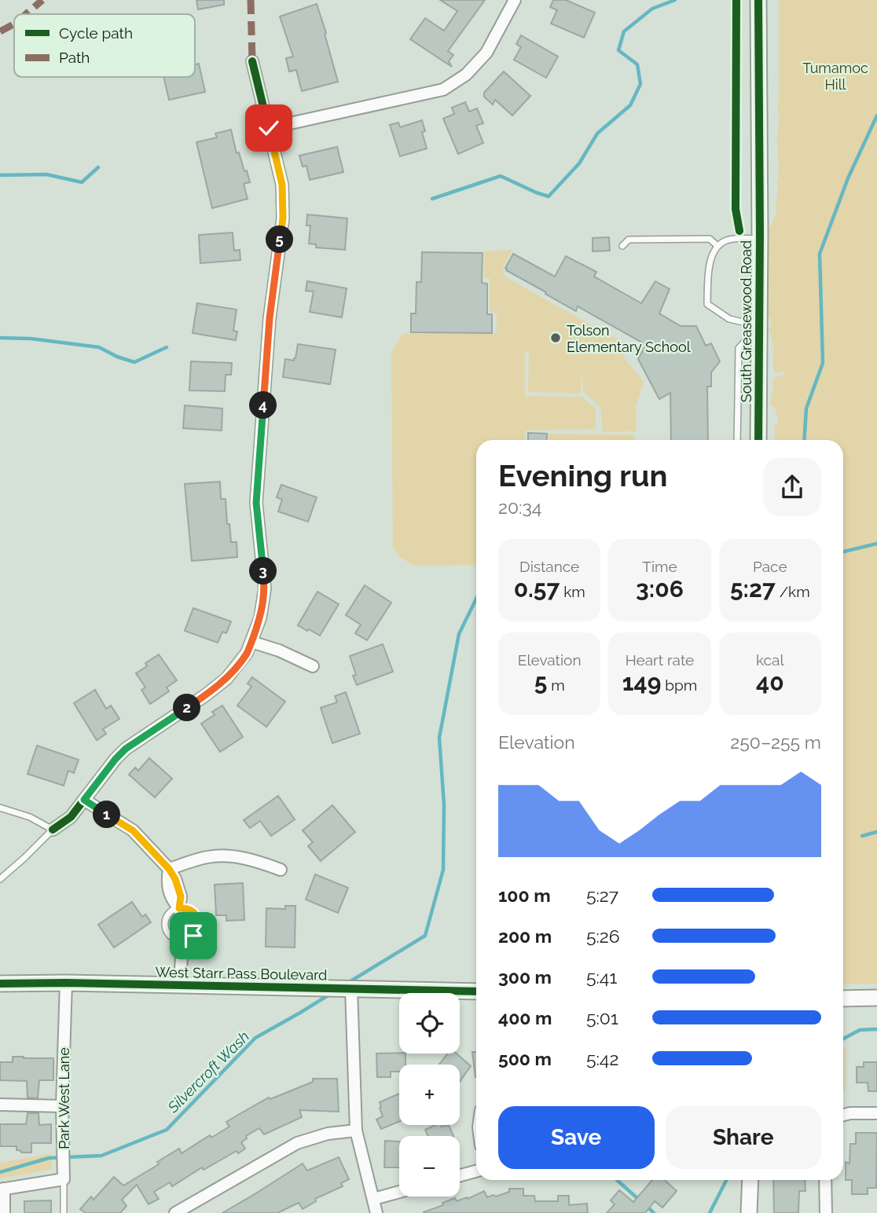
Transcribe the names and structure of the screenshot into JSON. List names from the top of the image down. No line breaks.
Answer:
{"streets":{"street":["South Greasewood Road","West Starr Pass Boulevard","Park West Lane"]},"crossings":[["West Starr Pass Boulevard","Park West Lane"]],"water":["Silvercroft Wash"],"parks":["Tumamoc Hill"],"places":["Tolson Elementary School"],"legend":["Cycle path","Path"],"page":{"pins":["5","4","3","2","1"],"heading":["Evening run","20:34"],"stats":[["Distance","0.57 km"],["Time","3:06"],["Pace","5:27 /km"],["Elevation","5 m"],["Heart rate","149 bpm"],["kcal","40"]],"chart":["Elevation","250–255 m"],"list":[{"name":"100 m","note":"5:27"},{"name":"200 m","note":"5:26"},{"name":"300 m","note":"5:41"},{"name":"400 m","note":"5:01"},{"name":"500 m","note":"5:42"}],"map_buttons":["+","−"],"buttons":["Save","Share"]}}
